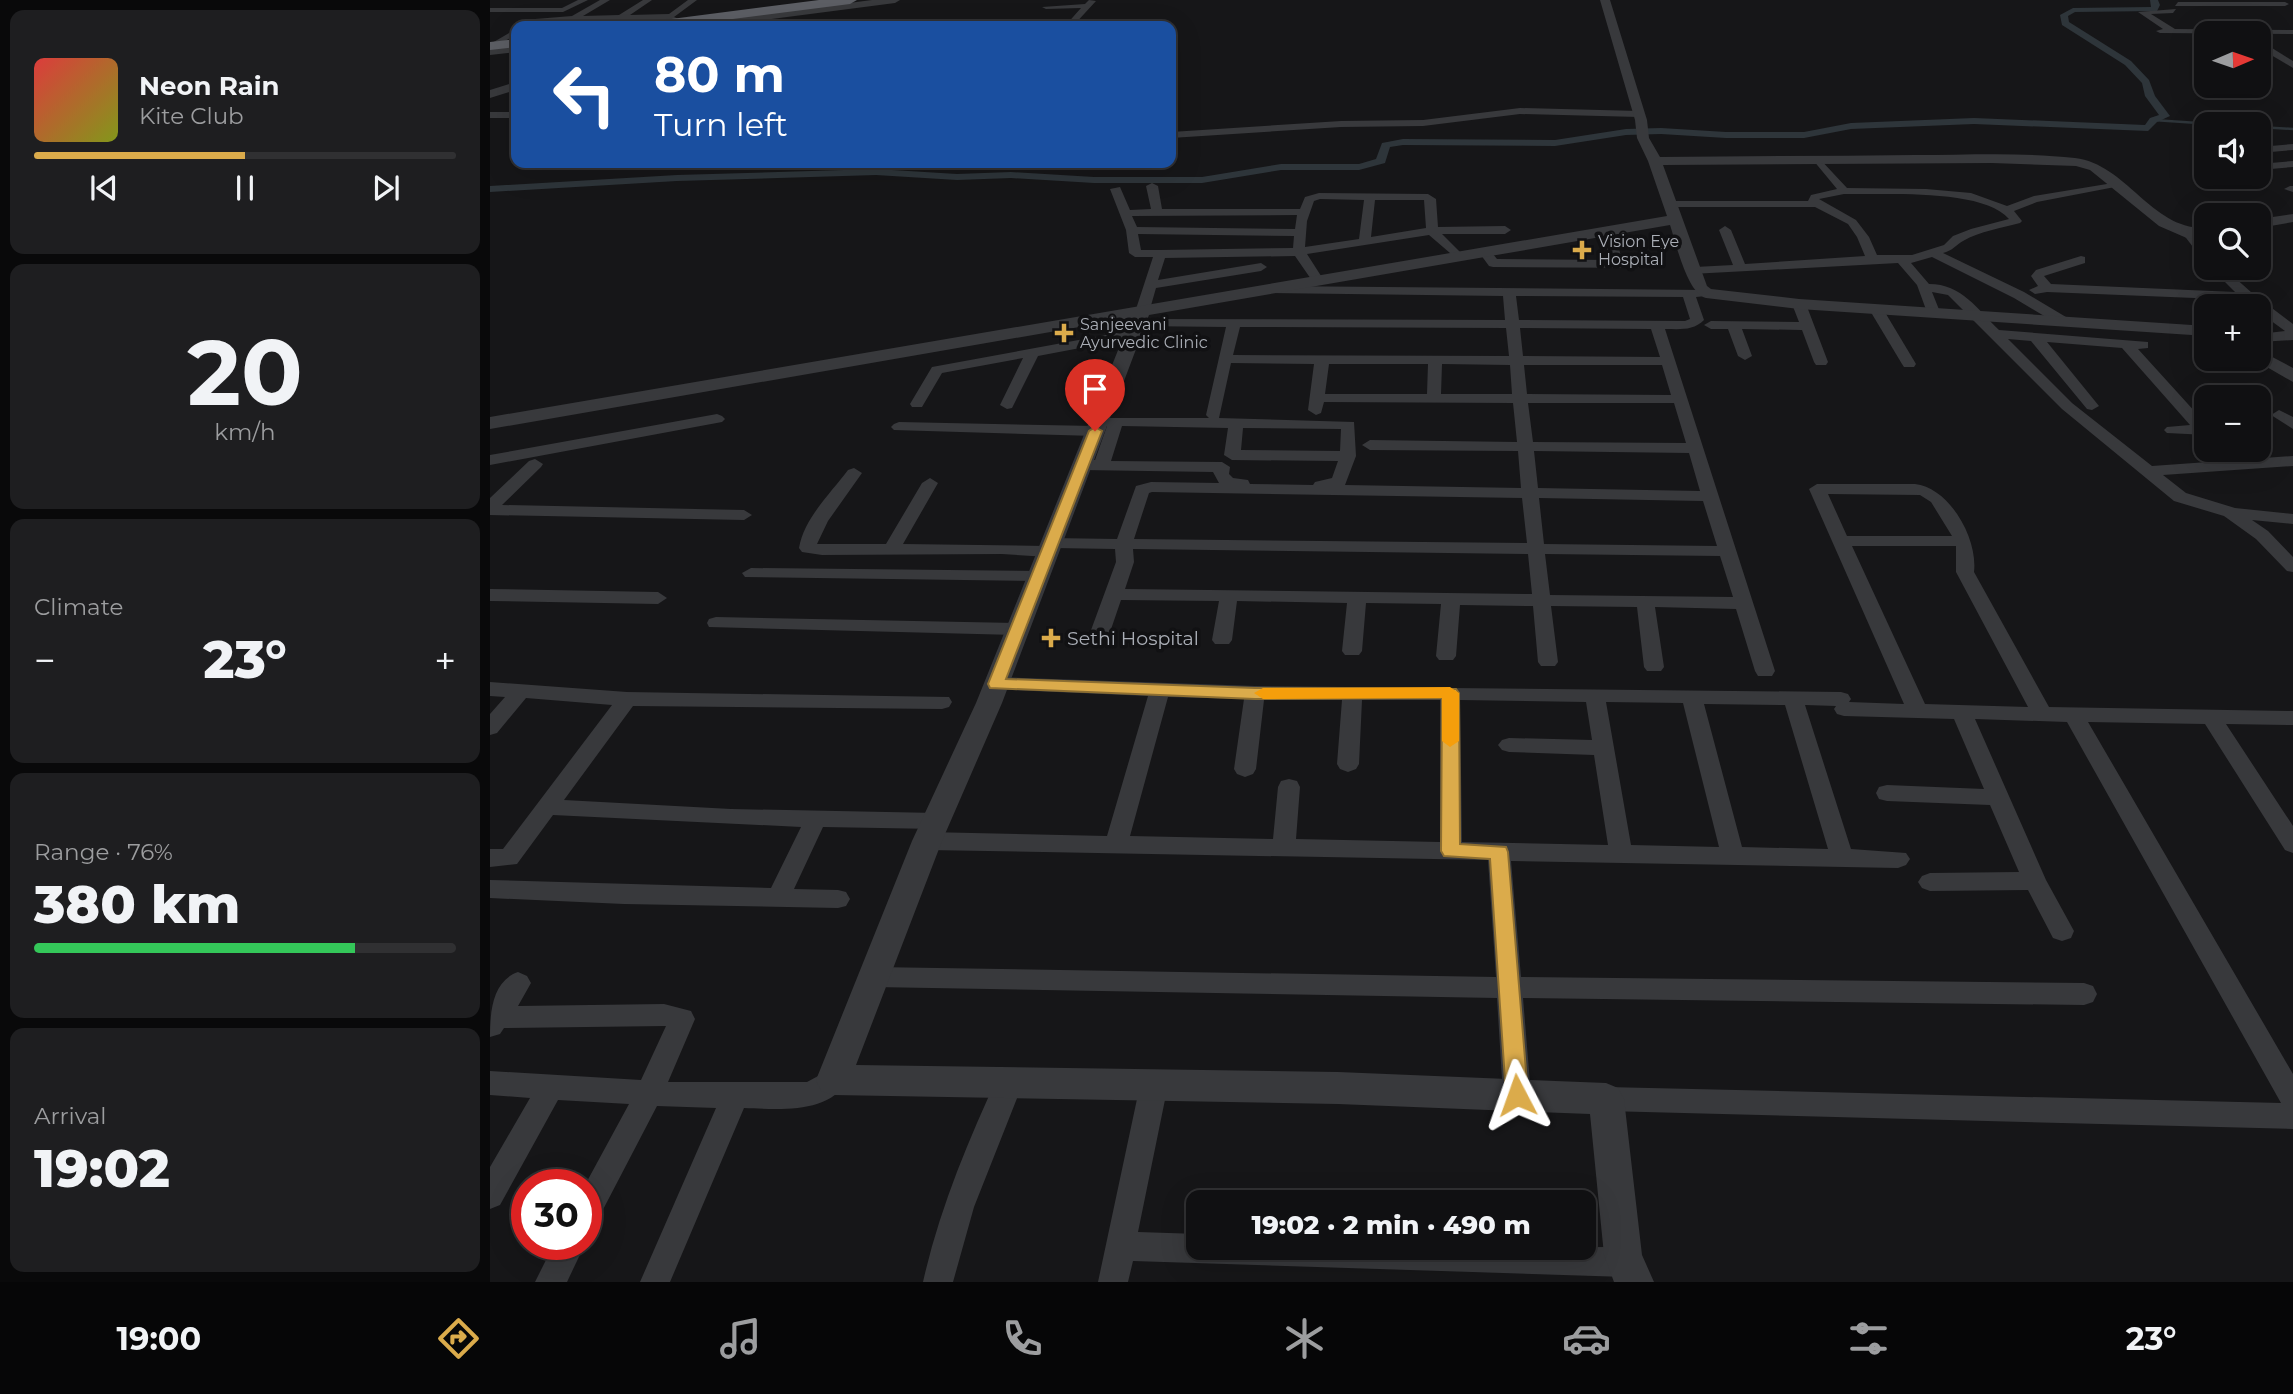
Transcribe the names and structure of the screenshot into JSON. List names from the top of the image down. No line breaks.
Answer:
{"places":{"health":["Vision Eye Hospital","Sanjeevani Ayurvedic Clinic","Sethi Hospital"]},"north":"right","page":{"map_buttons":["+","−"],"turn":["80 m","Turn left"],"song":["Neon Rain","Kite Club"],"tile":[["20","km/h"],"Climate",["Range · 76%","380 km"],["Arrival","19:02"]],"heat":["−","23°","+"],"limit":"30","trip":"19:02 · 2 min · 490 m","tabs":["19:00","23°"]}}
